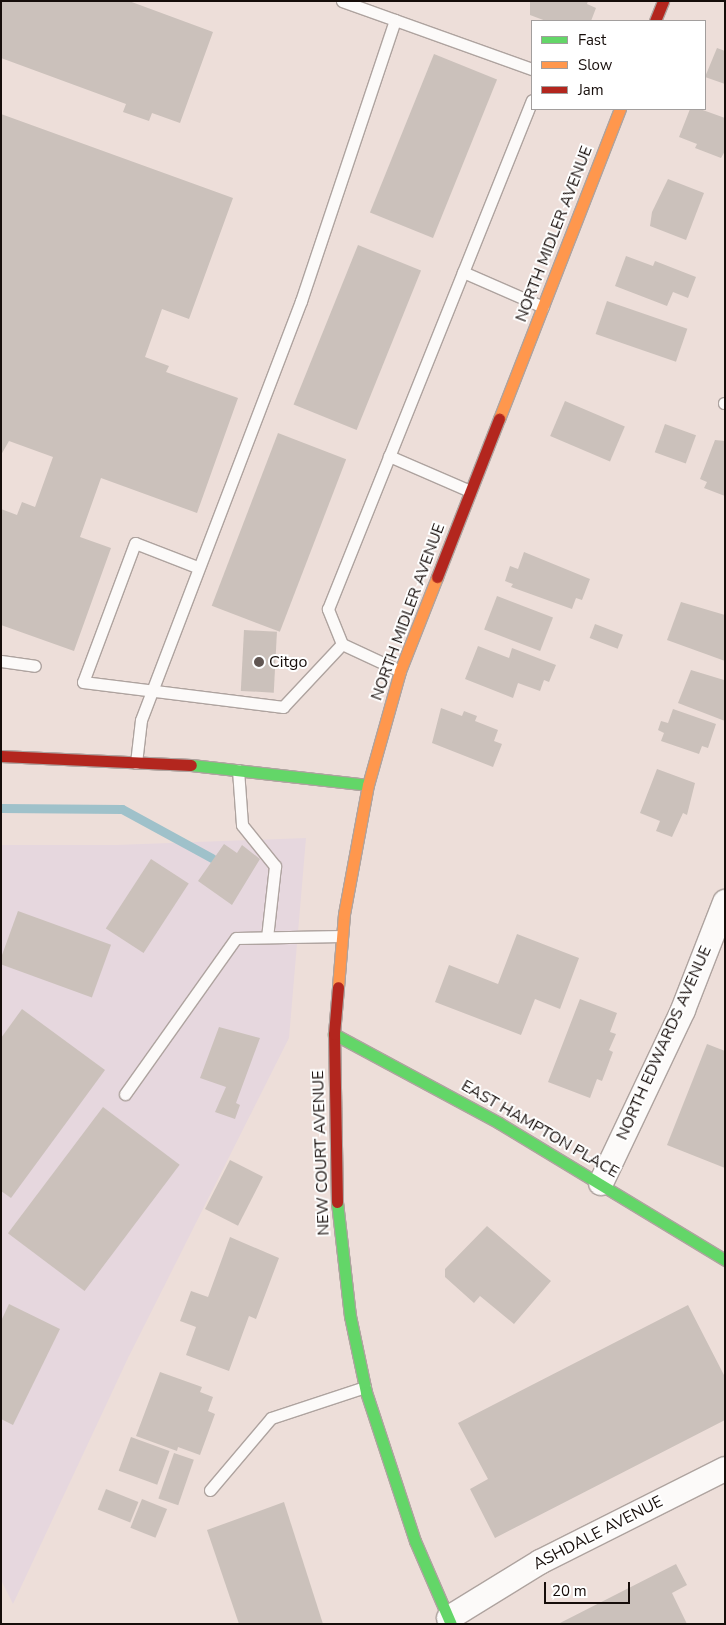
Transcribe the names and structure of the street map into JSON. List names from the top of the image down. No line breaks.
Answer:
{"streets":{"main road":["NORTH MIDLER AVENUE","EAST HAMPTON PLACE","NEW COURT AVENUE"],"street":["NORTH EDWARDS AVENUE","ASHDALE AVENUE"]},"crossings":[["NORTH MIDLER AVENUE","NEW COURT AVENUE"],["NORTH EDWARDS AVENUE","EAST HAMPTON PLACE"],["EAST HAMPTON PLACE","NEW COURT AVENUE"],["NEW COURT AVENUE","ASHDALE AVENUE"]],"places":["Citgo"],"legend":["Fast","Slow","Jam"],"scale_bar":"20 m"}
